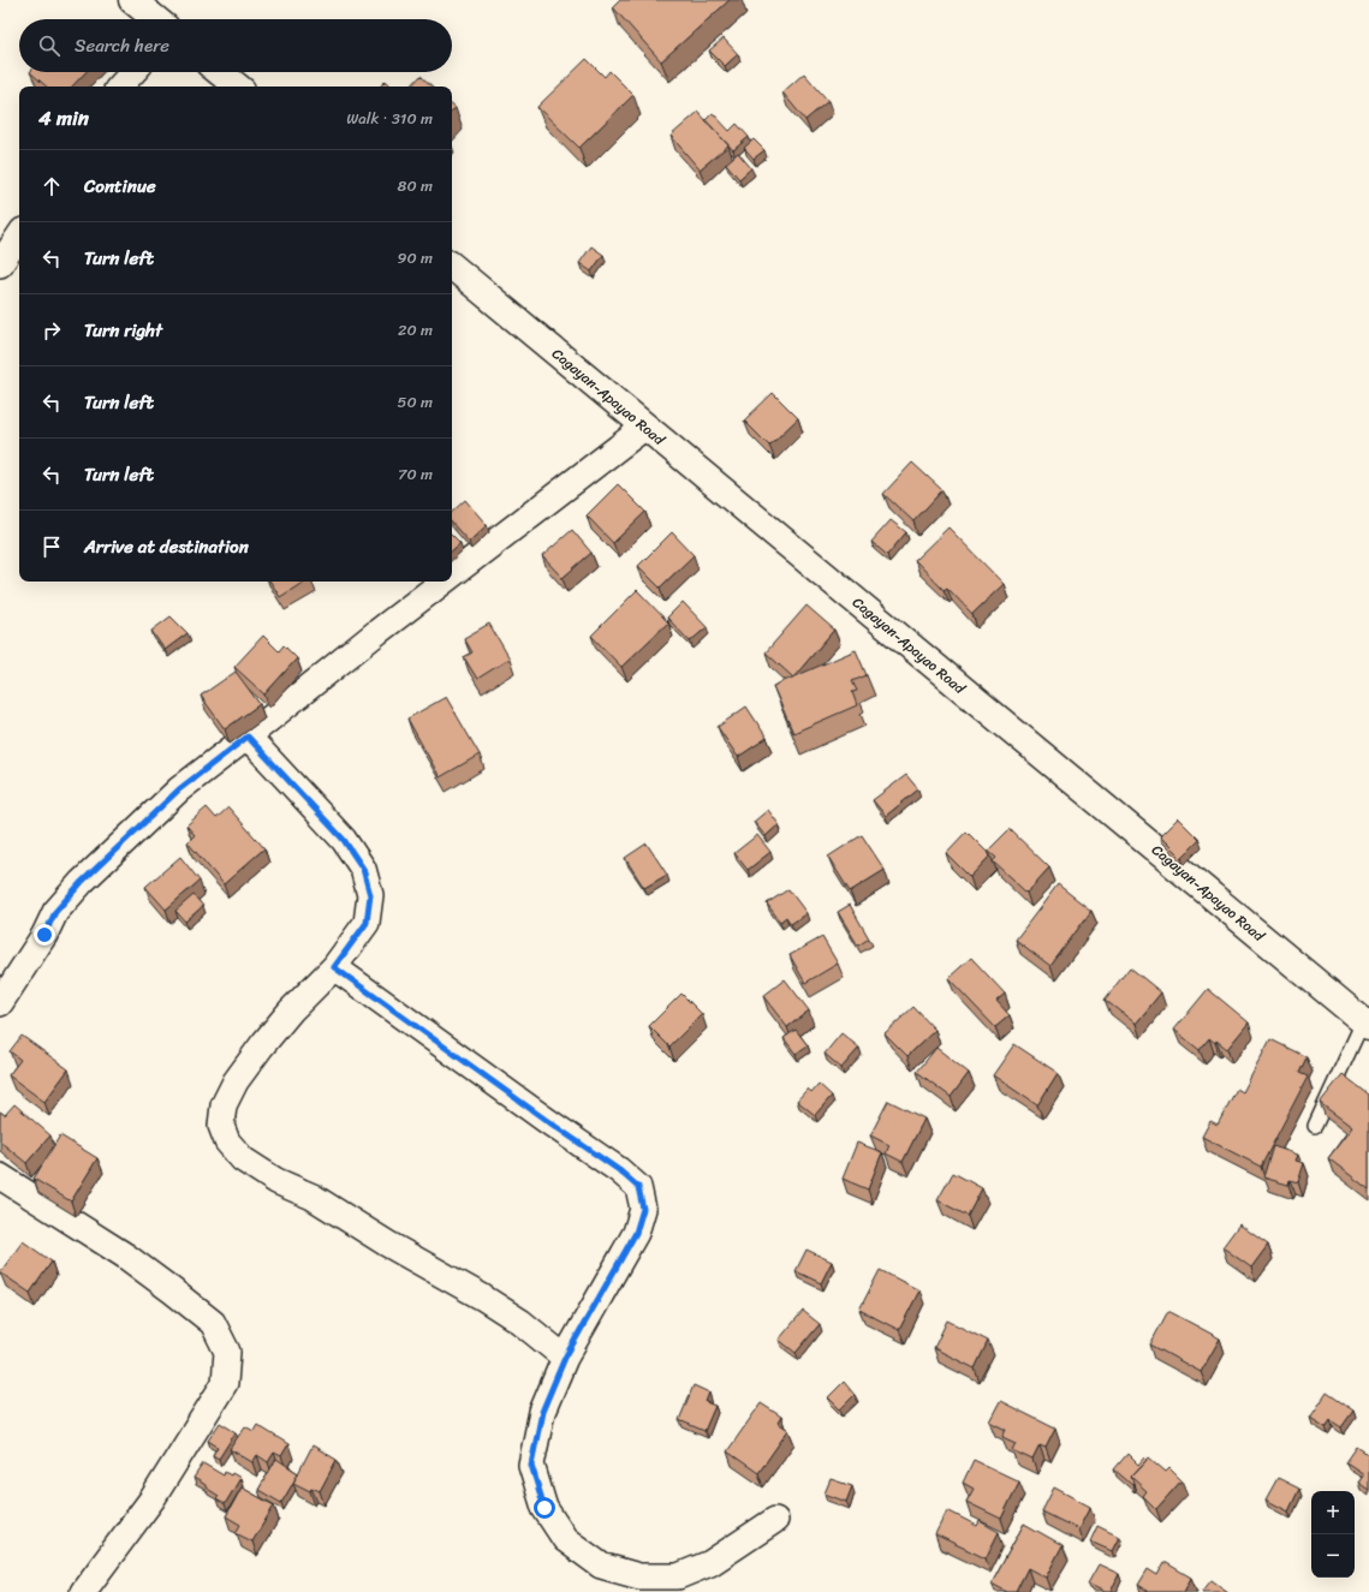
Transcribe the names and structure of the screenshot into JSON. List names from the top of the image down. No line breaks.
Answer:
{"streets":{"main road":["Cagayan-Apayao Road"]},"page":{"search":"Search here","heading":["4 min","Walk · 310 m"],"list":[["Continue","80 m"],["Turn left","90 m"],["Turn right","20 m"],["Turn left","50 m"],["Turn left","70 m"],"Arrive at destination"],"map_buttons":["+","−"]}}
